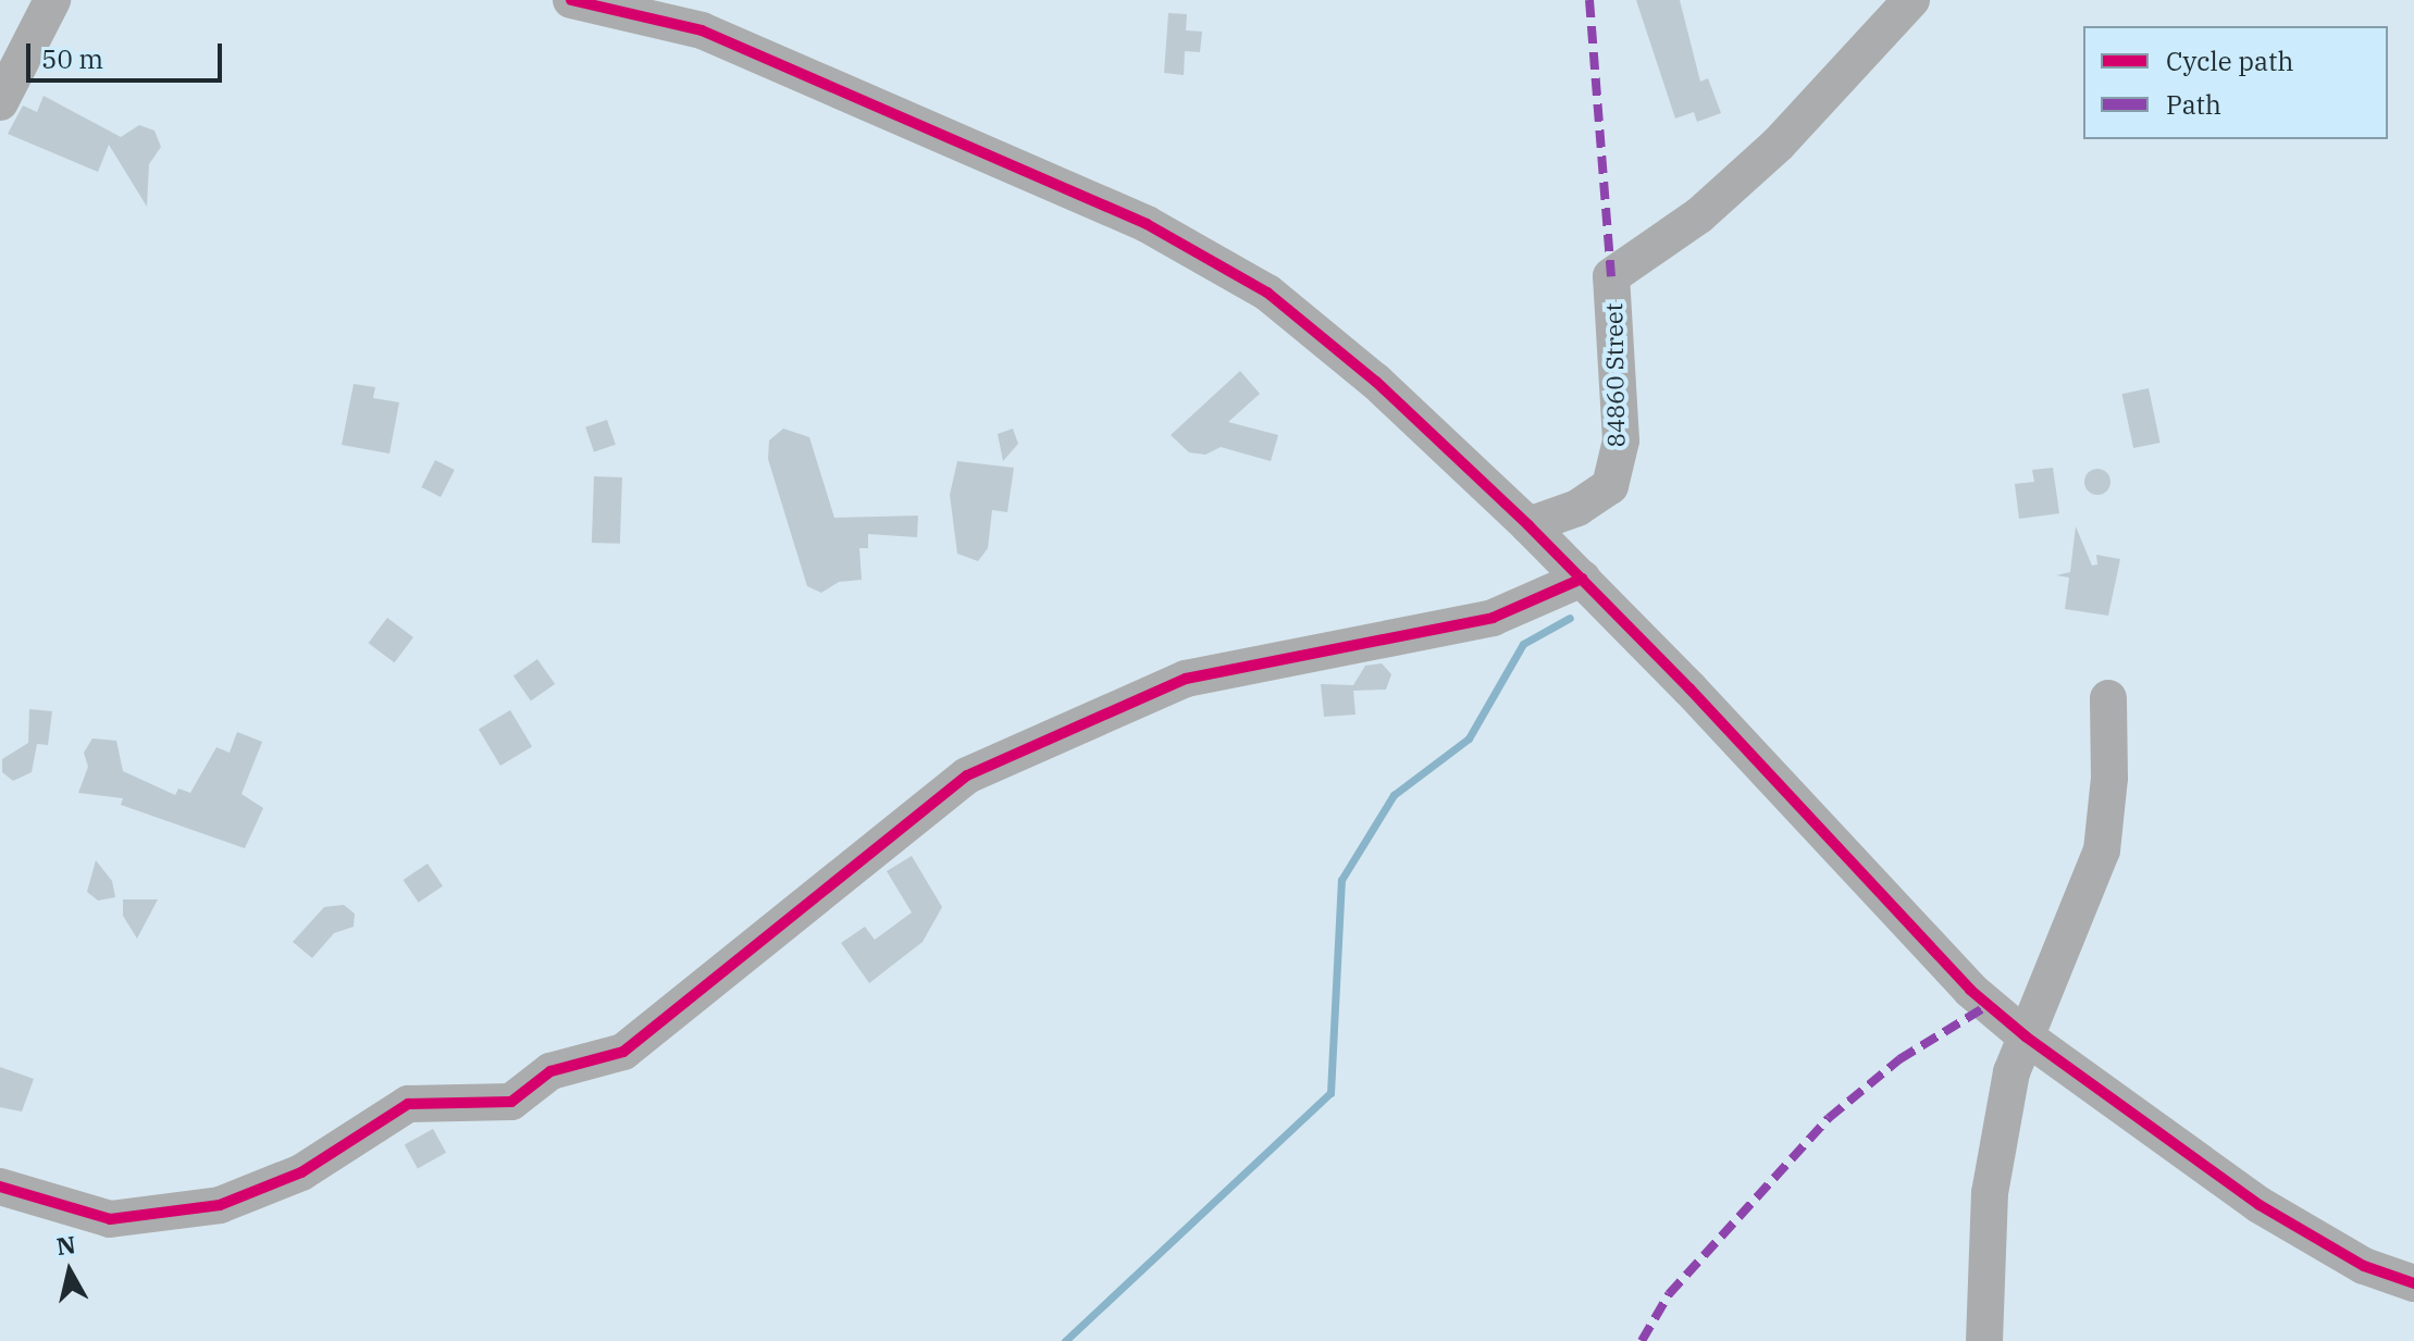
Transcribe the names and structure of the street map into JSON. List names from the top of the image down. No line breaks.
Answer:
{"streets":{"street":["84860 Street"]},"legend":["Cycle path","Path"],"scale_bar":"50 m","north":"top"}
